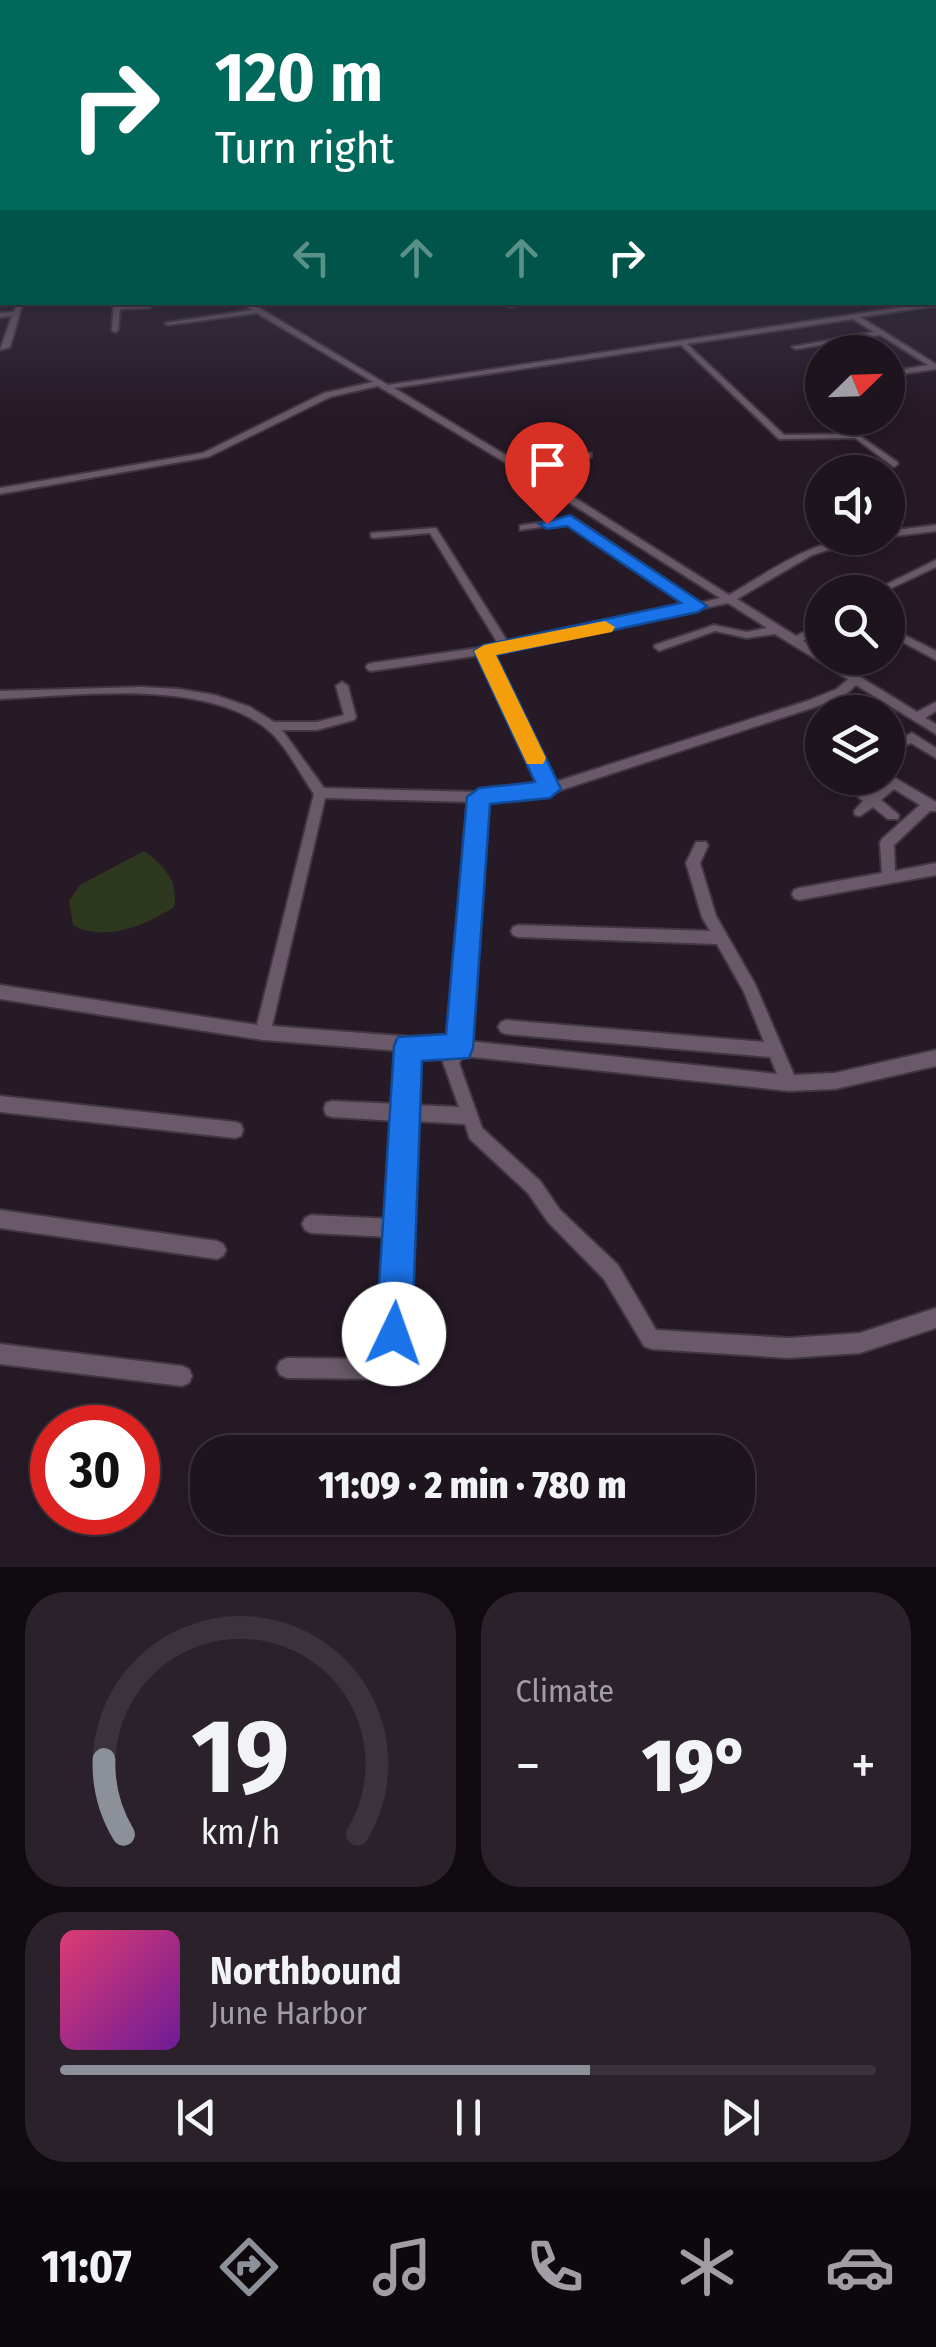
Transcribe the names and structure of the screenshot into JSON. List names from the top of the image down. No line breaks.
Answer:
{"north":"top right","page":{"turn":["120 m","Turn right"],"limit":"30","trip":"11:09 · 2 min · 780 m","tile":"Climate","heat":["−","19°","+"],"song":["Northbound","June Harbor"],"tabs":"11:07","gauge":["19","km/h"]}}
